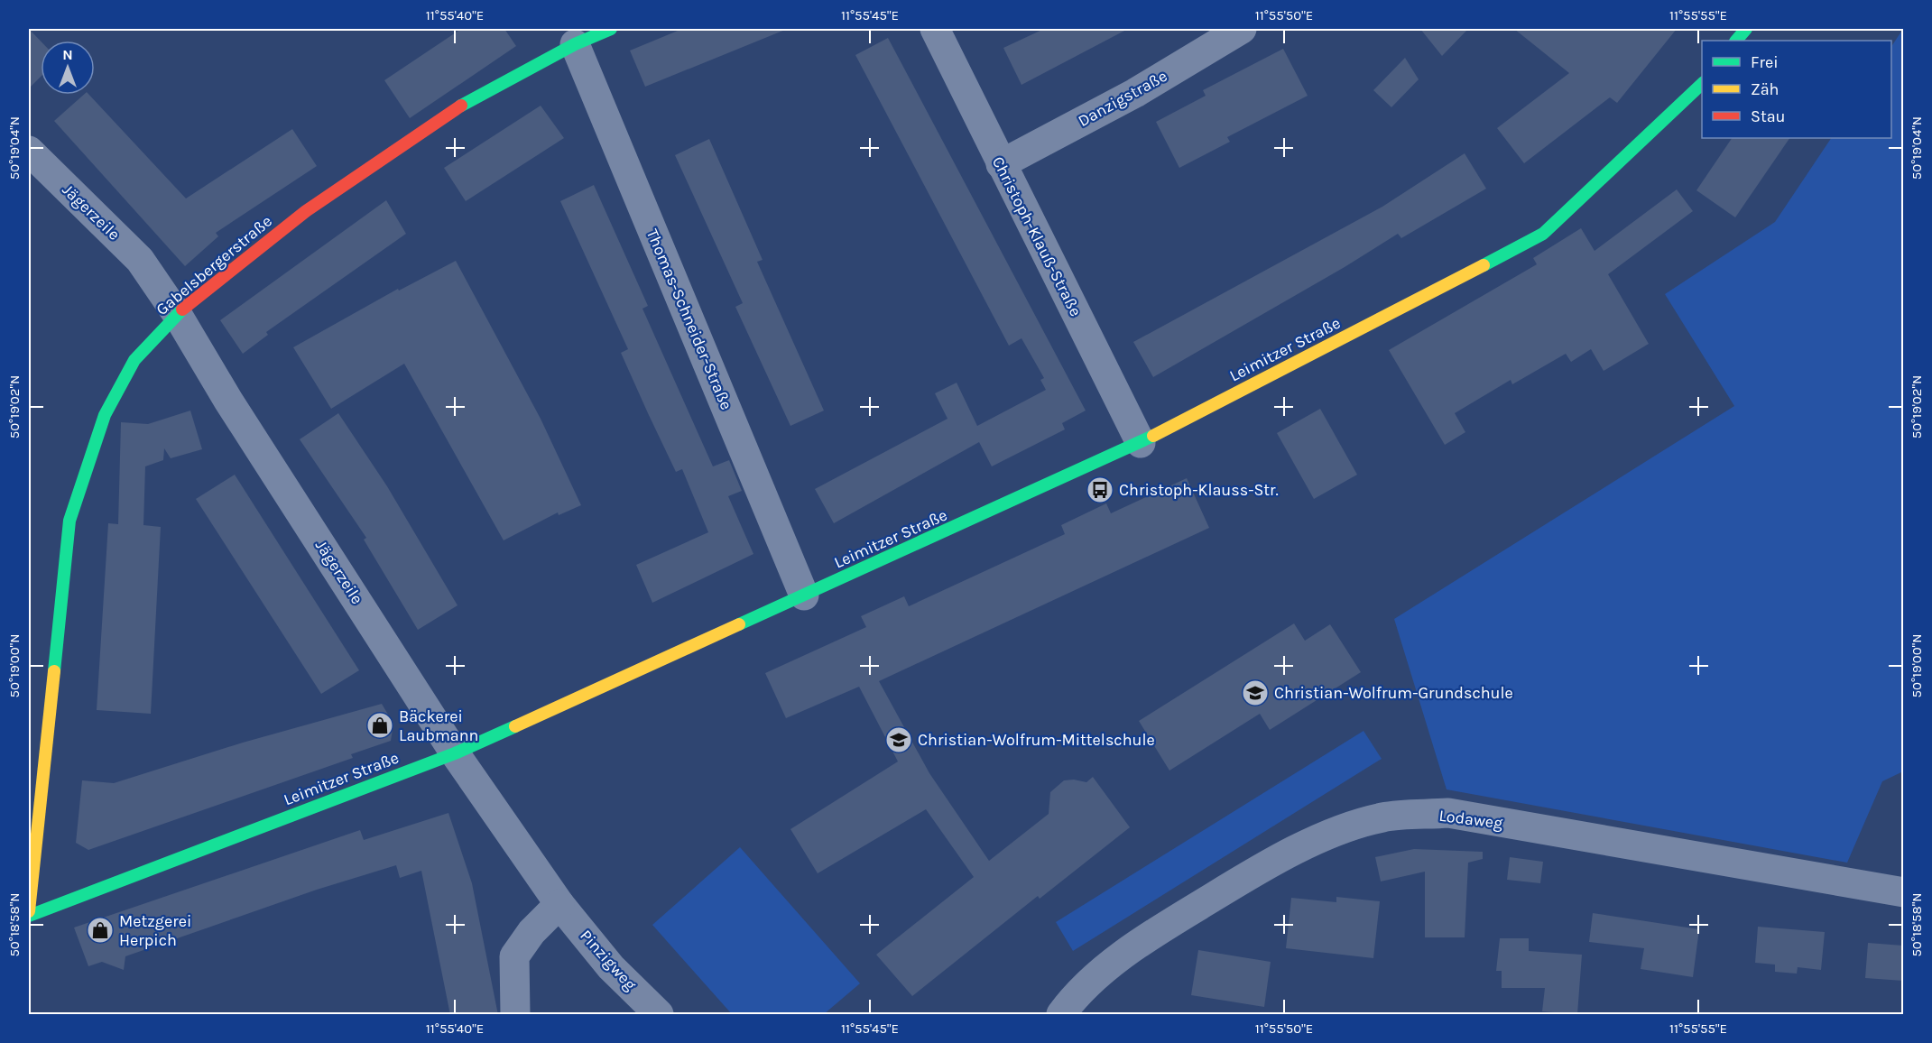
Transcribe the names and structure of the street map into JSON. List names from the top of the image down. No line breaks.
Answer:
{"streets":{"street":["Danzigstraße","Jägerzeile","Christoph-Klauß-Straße","Gabelsbergerstraße","Thomas-Schneider-Straße","Leimitzer Straße","Lodaweg","Pinzigweg"]},"crossings":[["Danzigstraße","Christoph-Klauß-Straße"],["Jägerzeile","Gabelsbergerstraße"],["Jägerzeile","Leimitzer Straße"],["Jägerzeile","Pinzigweg"],["Christoph-Klauß-Straße","Leimitzer Straße"],["Gabelsbergerstraße","Thomas-Schneider-Straße"],["Thomas-Schneider-Straße","Leimitzer Straße"]],"places":{"bus stop":["Christoph-Klauss-Str."],"school or university":["Christian-Wolfrum-Grundschule","Christian-Wolfrum-Mittelschule"],"shop":["Bäckerei Laubmann","Metzgerei Herpich"]},"legend":["Frei","Zäh","Stau"],"north":"top","coordinates":["11°55'40\"E","11°55'45\"E","11°55'50\"E","11°55'55\"E","50°19'04\"N","50°19'02\"N","50°19'00\"N","50°18'58\"N"]}
